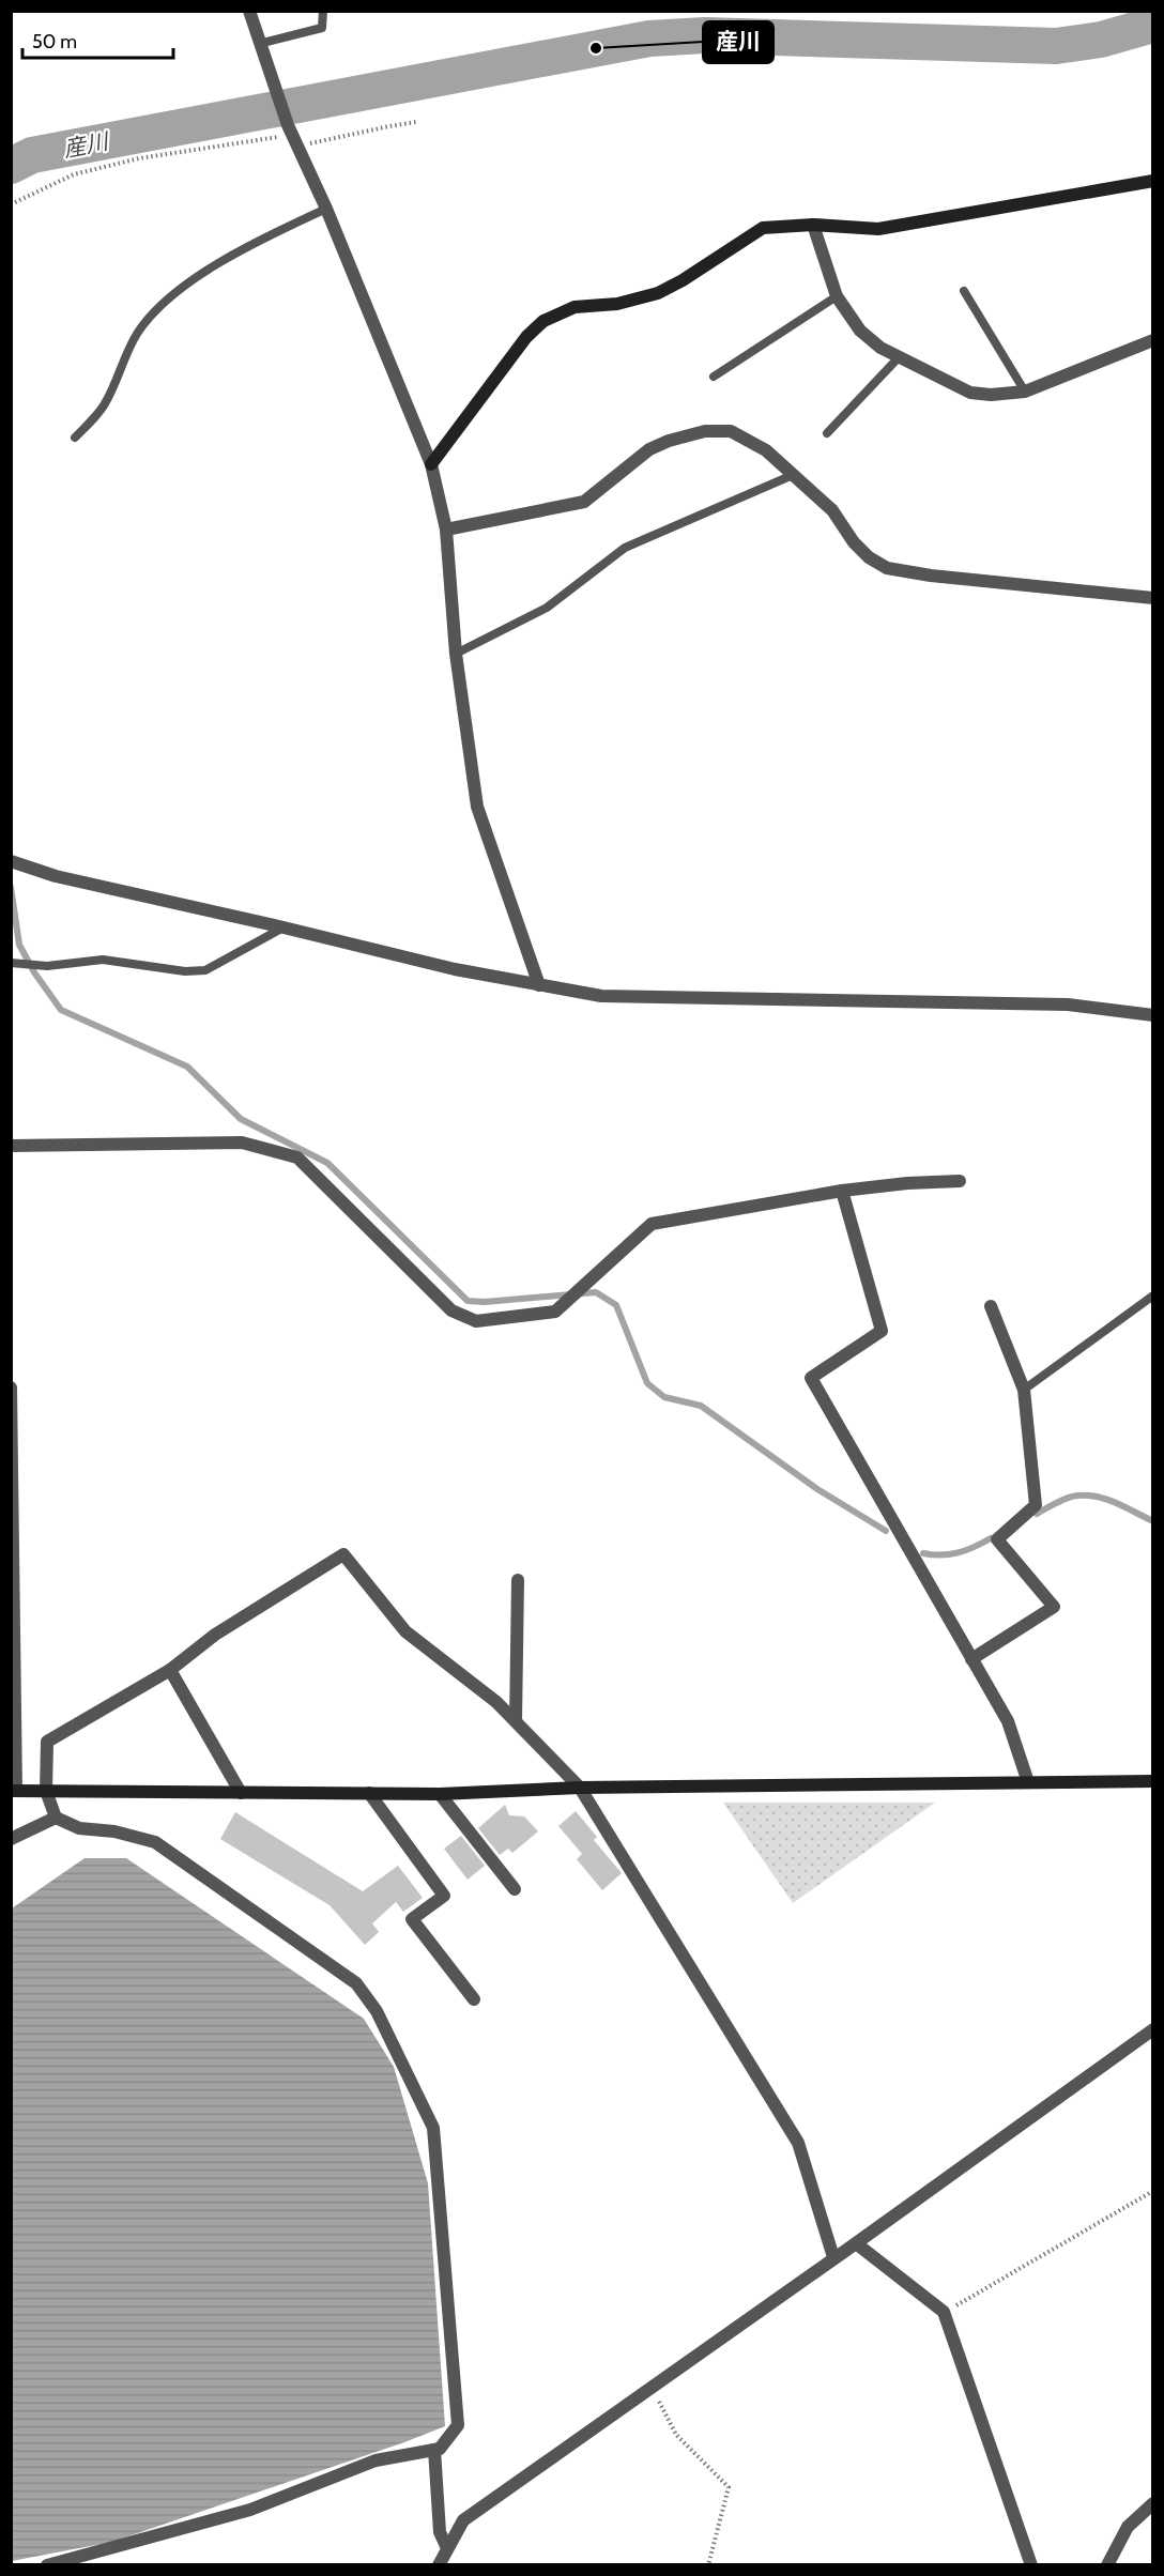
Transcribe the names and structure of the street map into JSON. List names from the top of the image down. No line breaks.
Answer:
{"water":["産川"],"places":["産川"],"scale_bar":"50 m"}
